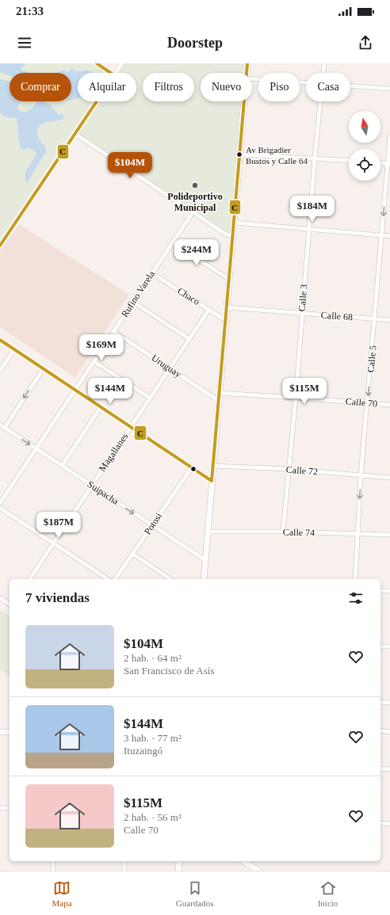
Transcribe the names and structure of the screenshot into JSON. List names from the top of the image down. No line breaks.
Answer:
{"streets":{"street":["Rufino Varela","Chaco","Calle 3","Calle 68","Calle 5","Uruguay","Calle 70","Magallanes","Calle 72","Suipacha","Potosi","Calle 74"]},"crossings":[["Rufino Varela","Chaco"],["Rufino Varela","Uruguay"],["Rufino Varela","Suipacha"],["Chaco","Magallanes"],["Calle 3","Calle 68"],["Calle 3","Calle 70"],["Calle 3","Calle 72"],["Calle 3","Calle 74"],["Calle 68","Calle 5"],["Calle 5","Calle 70"],["Calle 5","Calle 72"],["Calle 5","Calle 74"],["Uruguay","Magallanes"],["Magallanes","Suipacha"],["Suipacha","Potosi"]],"one_way":["Calle 5","Suipacha"],"places":["Av Brigadier Bustos y Calle 64","Polideportivo Municipal"],"lines":["transit line C"],"north":"top","page":{"status":"21:33","header":"Doorstep","chip":["Comprar","Alquilar","Filtros","Nuevo","Piso","Casa"],"price":["$104M","$184M","$244M","$169M","$144M","$115M","$187M"],"heading":"7 viviendas","list":[{"name":"$104M","note":"2 hab. · 64 m² · San Francisco de Asís"},{"name":"$144M","note":"3 hab. · 77 m² · Ituzaingó"},{"name":"$115M","note":"2 hab. · 56 m² · Calle 70"}],"tabs":["Mapa","Guardados","Inicio"]}}
